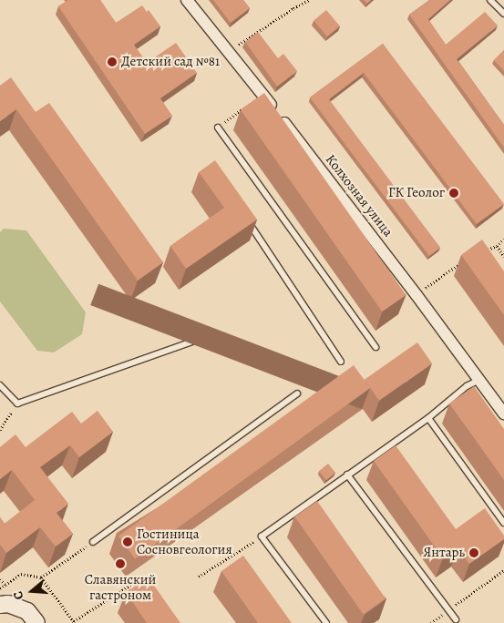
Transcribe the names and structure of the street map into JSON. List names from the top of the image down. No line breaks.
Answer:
{"streets":{"street":["Колхозная улица"]},"places":["Детский сад №81","ГК Геолог","Гостиница Сосновгеология","Янтарь","Славянский гастроном"],"north":"left"}
